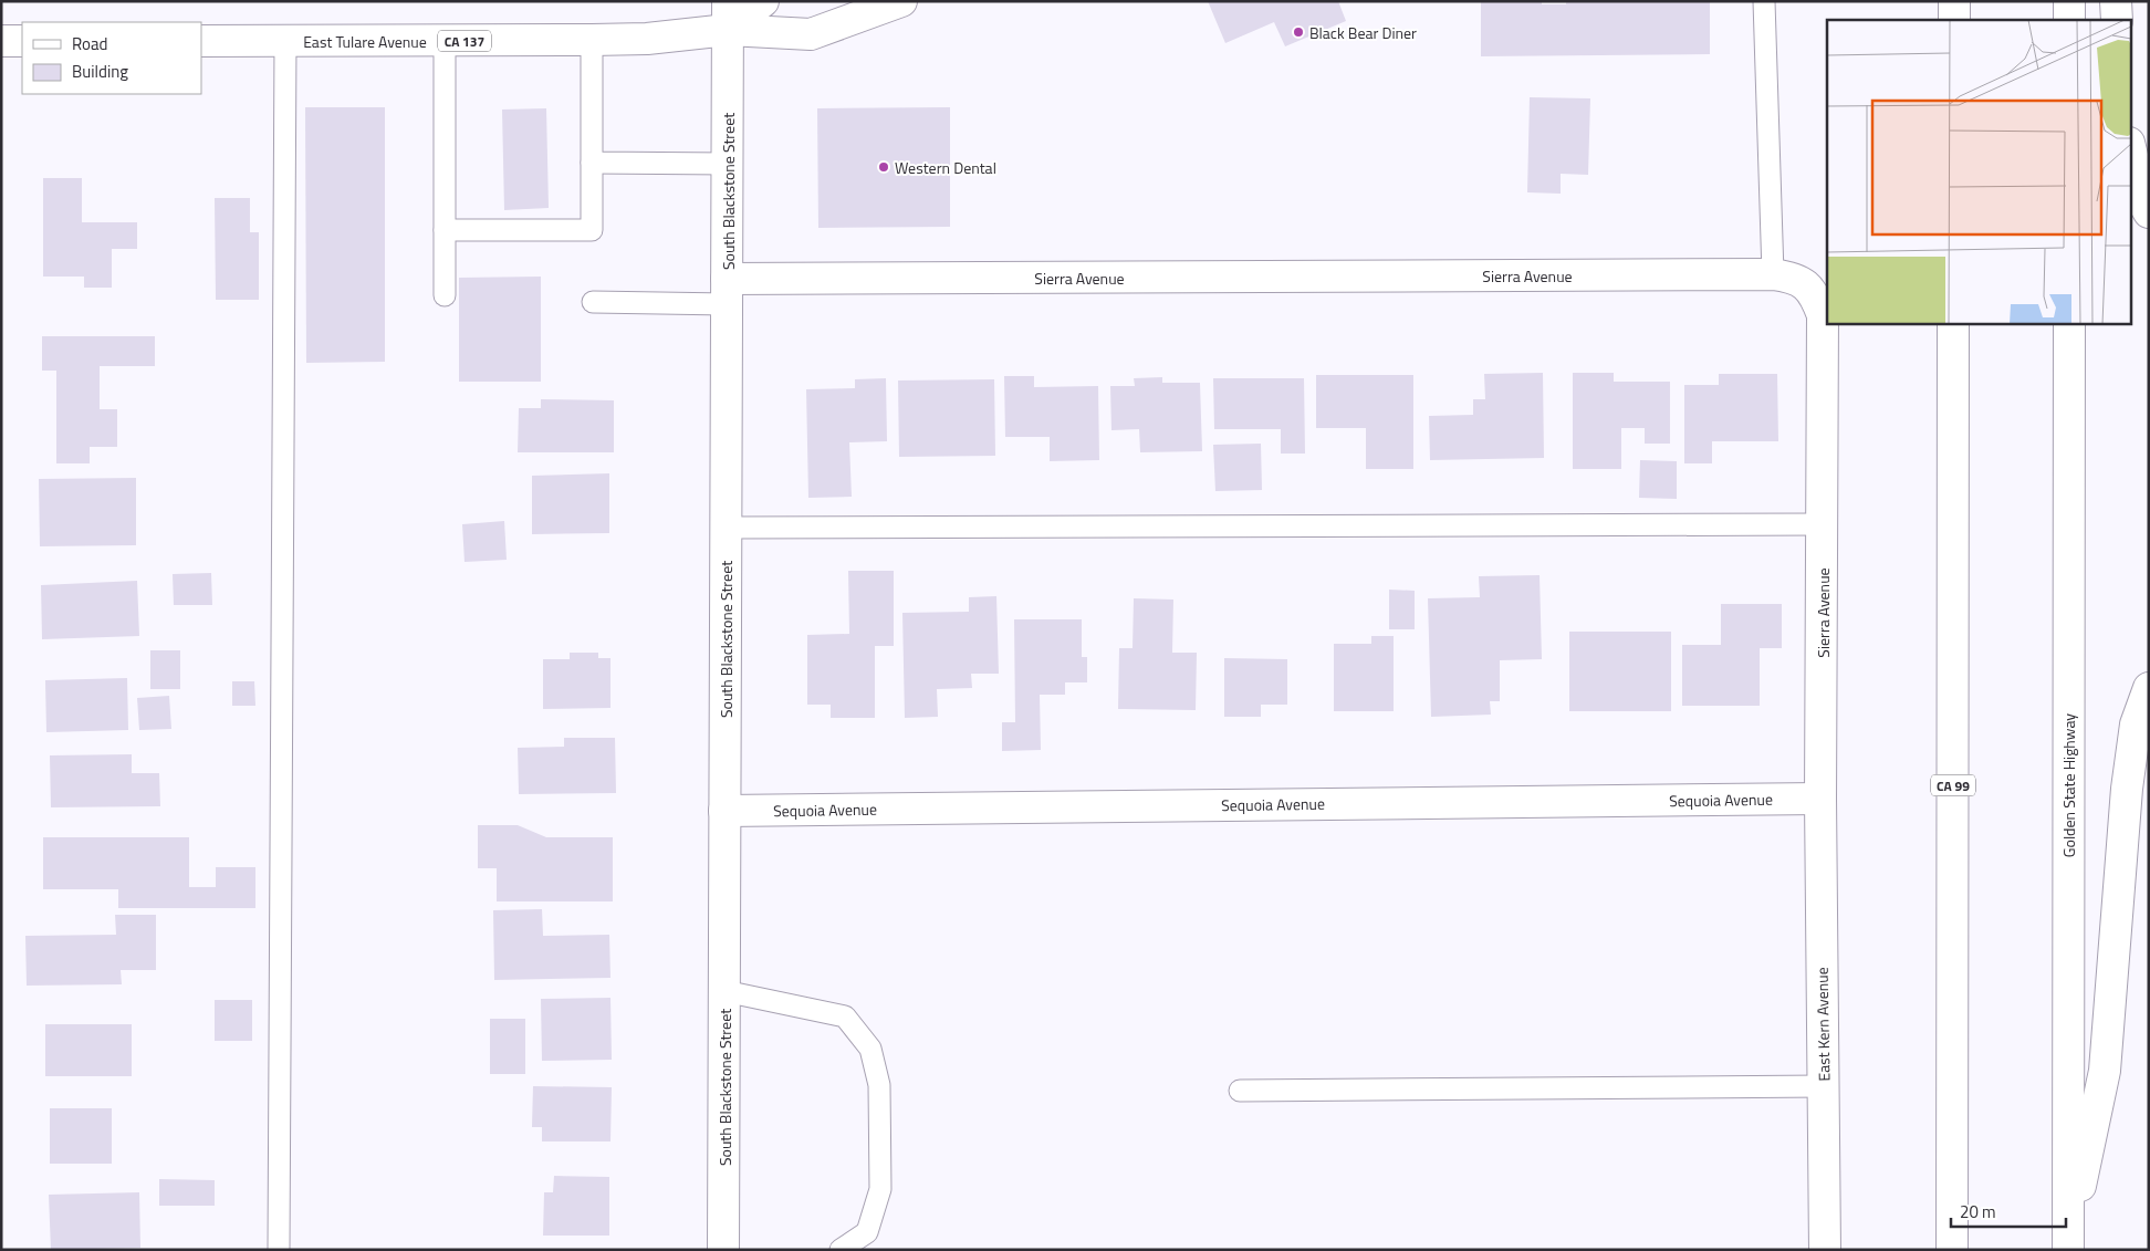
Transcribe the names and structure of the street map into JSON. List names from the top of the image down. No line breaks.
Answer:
{"streets":{"main road":["East Tulare Avenue","CA 137","South Blackstone Street","Sierra Avenue","CA 99","Golden State Highway","Sequoia Avenue","East Kern Avenue"]},"crossings":[["East Tulare Avenue","South Blackstone Street"],["South Blackstone Street","Sierra Avenue"],["South Blackstone Street","Sequoia Avenue"],["Sierra Avenue","Sequoia Avenue"],["Sierra Avenue","East Kern Avenue"],["Sequoia Avenue","East Kern Avenue"]],"places":["Black Bear Diner","Western Dental"],"legend":["Road","Building"],"scale_bar":"20 m"}
